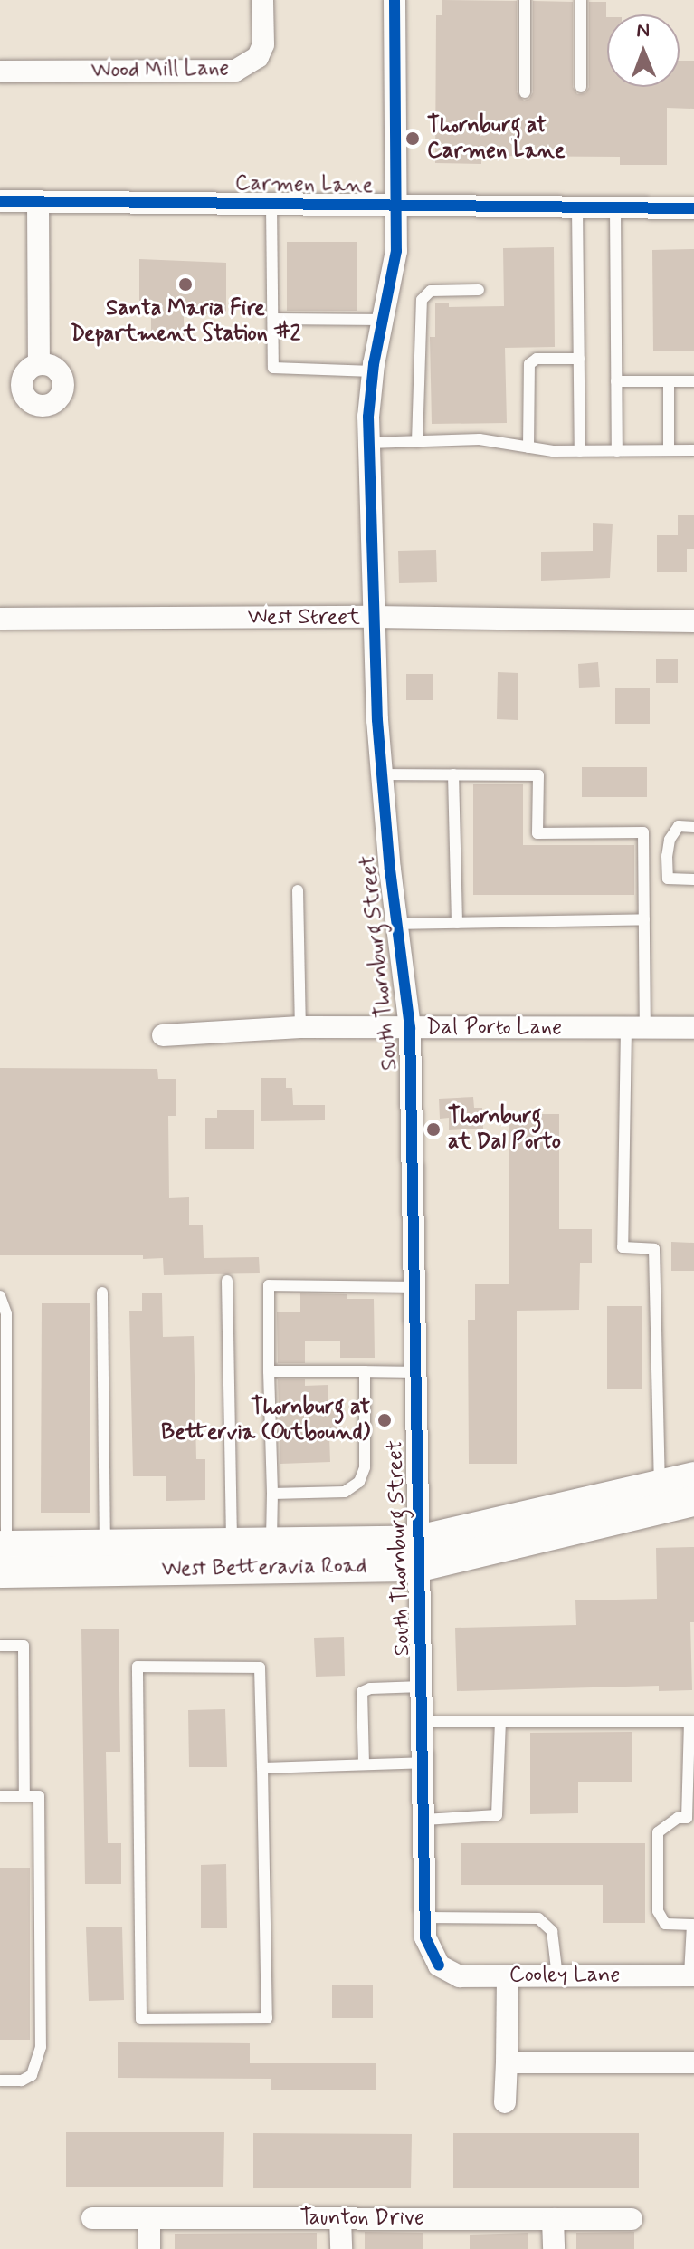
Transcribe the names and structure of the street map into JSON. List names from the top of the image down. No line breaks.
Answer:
{"streets":{"main road":["West Betteravia Road"],"street":["Wood Mill Lane","Carmen Lane","West Street","South Thornburg Street","Dal Porto Lane","Cooley Lane","Taunton Drive"]},"crossings":[["Carmen Lane","South Thornburg Street"],["West Street","South Thornburg Street"],["South Thornburg Street","Dal Porto Lane"],["South Thornburg Street","West Betteravia Road"],["South Thornburg Street","Cooley Lane"]],"places":["Thornburg at Carmen Lane","Santa Maria Fire Department Station #2","Thornburg at Dal Porto","Thornburg at Bettervia (Outbound)"],"north":"top"}
